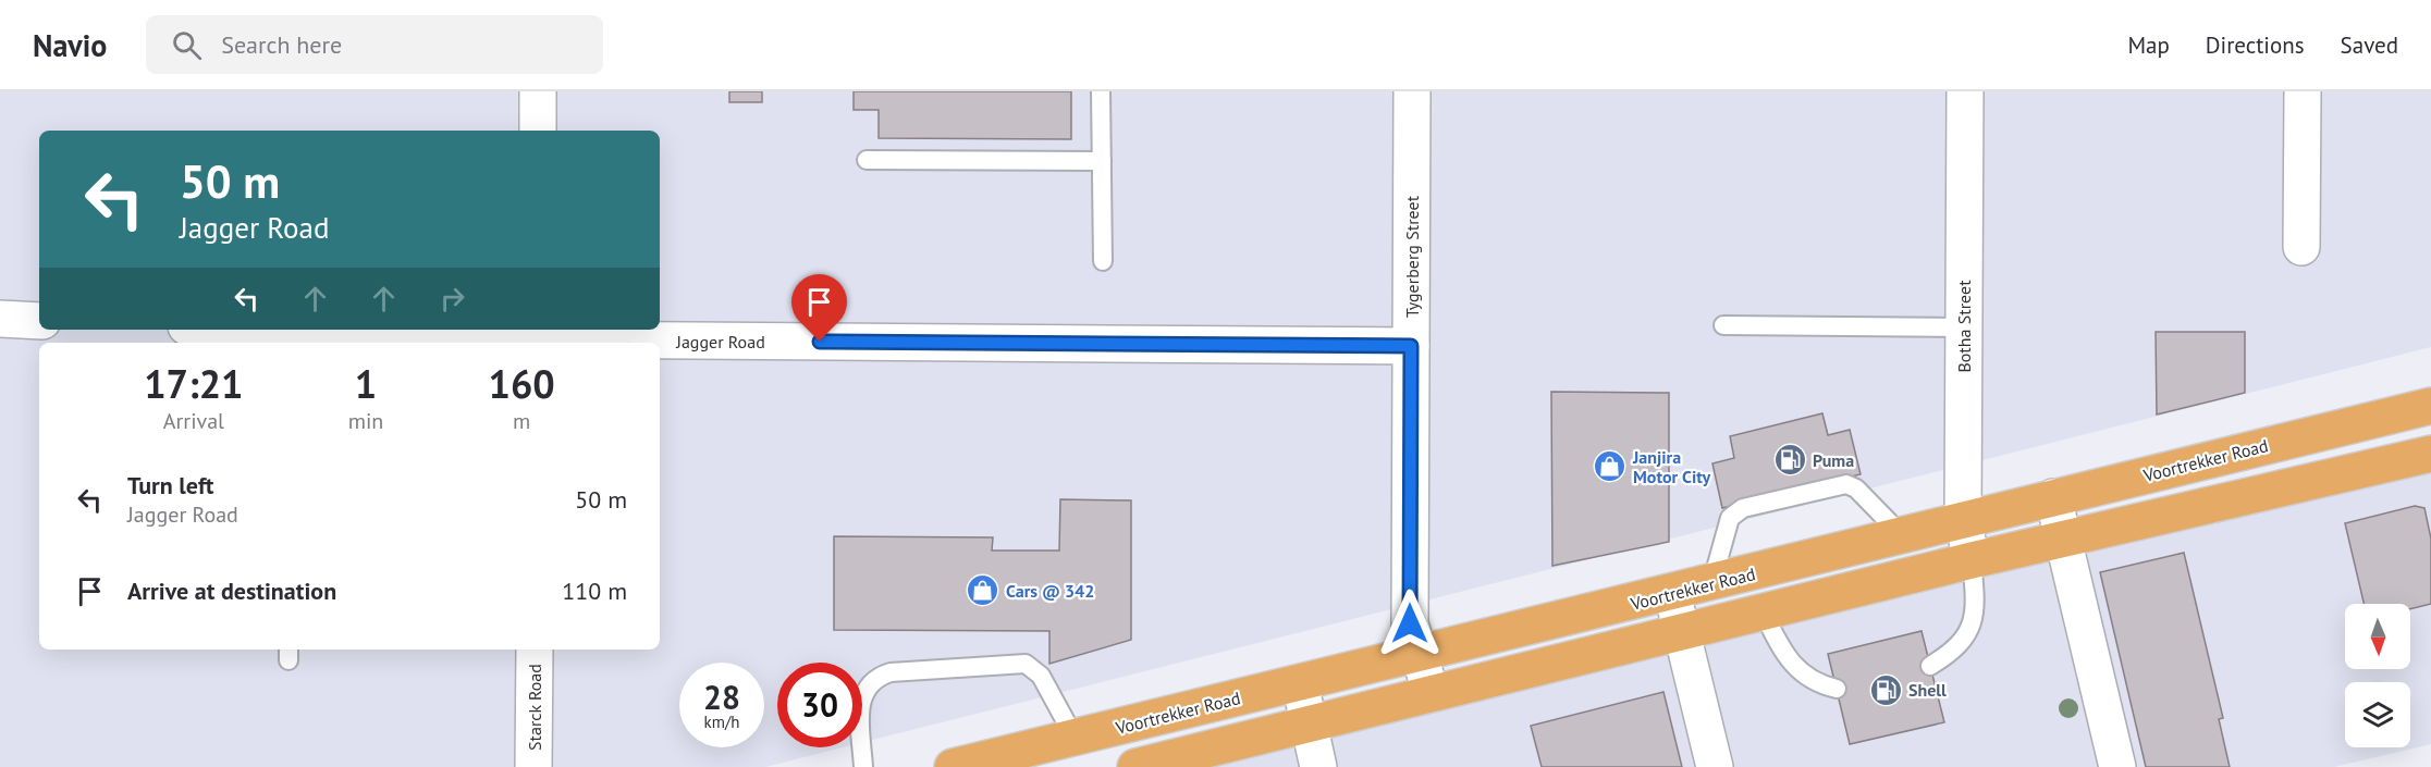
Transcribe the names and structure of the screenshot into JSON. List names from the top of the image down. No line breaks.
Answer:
{"streets":{"main road":["Voortrekker Road"],"street":["Tygerberg Street","Botha Street","Jagger Road","Starck Road"]},"crossings":[["Tygerberg Street","Jagger Road"],["Tygerberg Street","Voortrekker Road"],["Botha Street","Voortrekker Road"]],"places":{"fuel station":["Puma","Shell"],"shop":["Janjira Motor City","Cars @ 342"]},"north":"bottom","page":{"header":"Navio","search":"Search here","nav":["Map","Directions","Saved"],"turn":["50 m","Jagger Road"],"eta":["17:21","Arrival","1","min","160","m"],"list":[{"name":"Turn left","note":"Jagger Road","value":"50 m"},{"name":"Arrive at destination","value":"110 m"}],"speed":"28 km/h","limit":"30"}}
